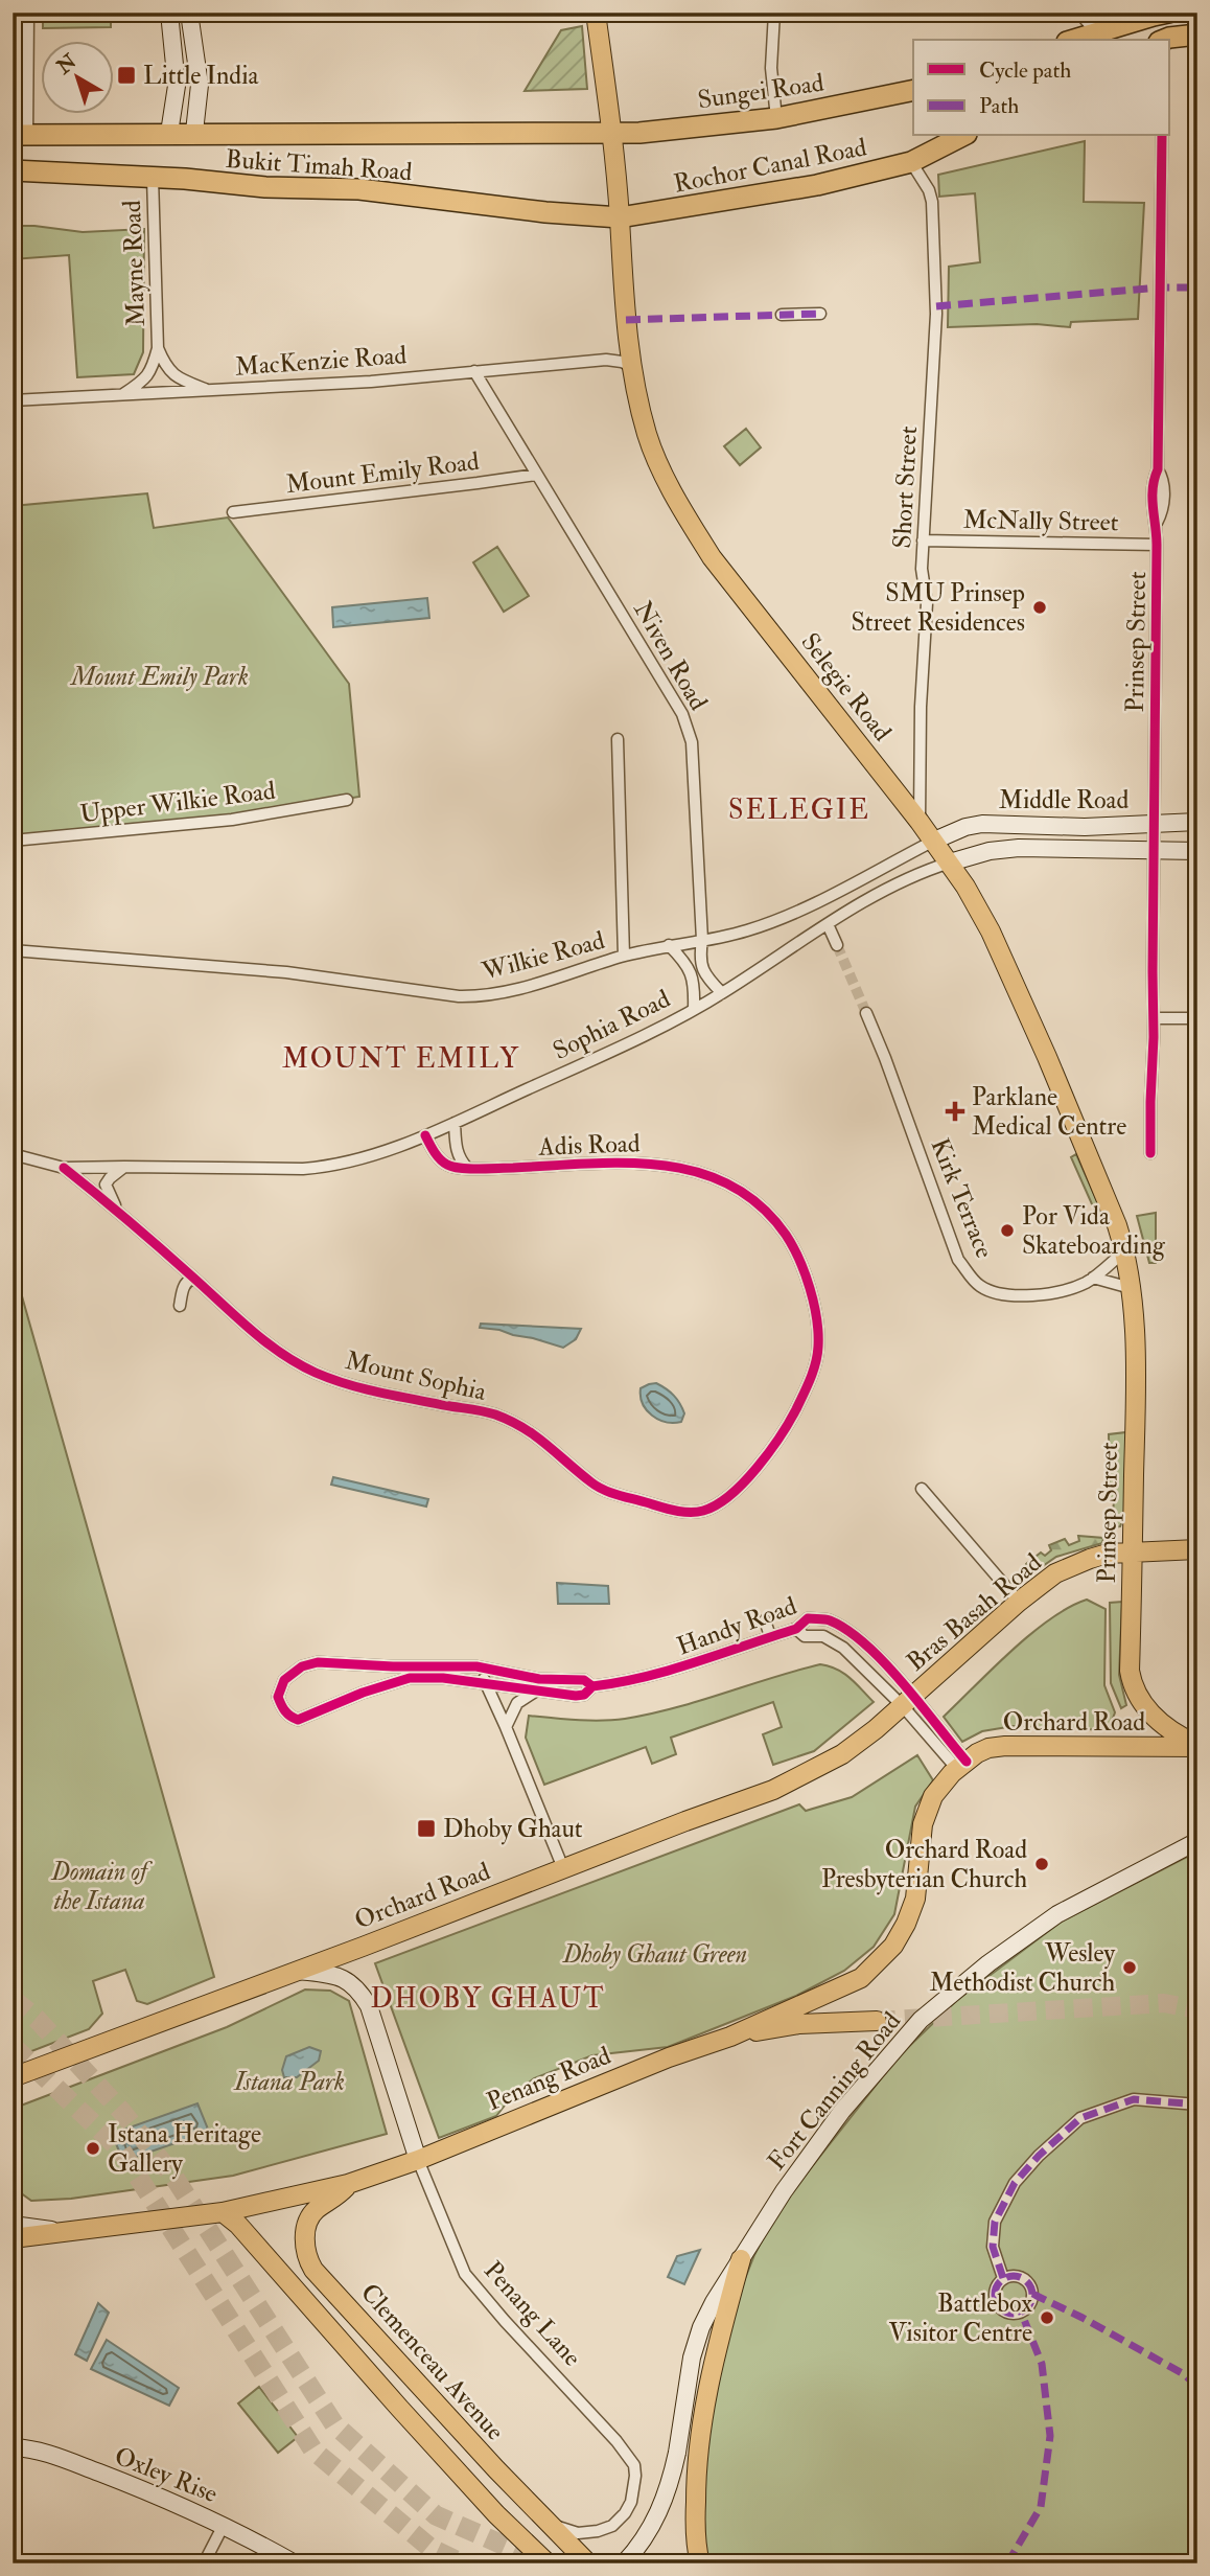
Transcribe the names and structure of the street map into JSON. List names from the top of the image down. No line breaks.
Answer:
{"streets":{"highway":["Sungei Road","Bukit Timah Road","Rochor Canal Road"],"main road":["Prinsep Street","Selegie Road","Middle Road","Bras Basah Road","Orchard Road","Penang Road","Fort Canning Road","Penang Lane","Clemenceau Avenue","Oxley Rise"],"street":["Mayne Road","MacKenzie Road","Mount Emily Road","Short Street","McNally Street","Niven Road","Upper Wilkie Road","Wilkie Road","Sophia Road","Adis Road","Kirk Terrace","Mount Sophia","Handy Road"]},"crossings":[["Sungei Road","Bukit Timah Road"],["Sungei Road","Selegie Road"],["Bukit Timah Road","Rochor Canal Road"],["Bukit Timah Road","Mayne Road"],["Bukit Timah Road","Selegie Road"],["Rochor Canal Road","Short Street"],["Rochor Canal Road","Selegie Road"],["Mayne Road","MacKenzie Road"],["MacKenzie Road","Niven Road"],["MacKenzie Road","Selegie Road"],["Mount Emily Road","Niven Road"],["Short Street","McNally Street"],["Short Street","Selegie Road"],["McNally Street","Prinsep Street"],["Prinsep Street","Selegie Road"],["Prinsep Street","Middle Road"],["Prinsep Street","Kirk Terrace"],["Prinsep Street","Bras Basah Road"],["Prinsep Street","Orchard Road"],["Niven Road","Wilkie Road"],["Niven Road","Sophia Road"],["Selegie Road","Middle Road"],["Selegie Road","Wilkie Road"],["Selegie Road","Sophia Road"],["Selegie Road","Kirk Terrace"],["Middle Road","Wilkie Road"],["Middle Road","Sophia Road"],["Sophia Road","Adis Road"],["Adis Road","Mount Sophia"],["Bras Basah Road","Handy Road"],["Bras Basah Road","Orchard Road"],["Handy Road","Orchard Road"],["Handy Road","Penang Road"],["Orchard Road","Penang Road"],["Orchard Road","Penang Lane"],["Penang Road","Penang Lane"],["Penang Road","Clemenceau Avenue"],["Penang Lane","Clemenceau Avenue"]],"districts":["SELEGIE","MOUNT EMILY","DHOBY GHAUT"],"parks":["Mount Emily Park","Domain of the Istana","Dhoby Ghaut Green","Istana Park"],"places":{"transit":["Little India","Dhoby Ghaut"],"other":["SMU Prinsep Street Residences","Por Vida Skateboarding","Orchard Road Presbyterian Church","Wesley Methodist Church","Istana Heritage Gallery","Battlebox Visitor Centre"],"health":["Parklane Medical Centre"]},"legend":["Cycle path","Path"],"north":"top left"}
